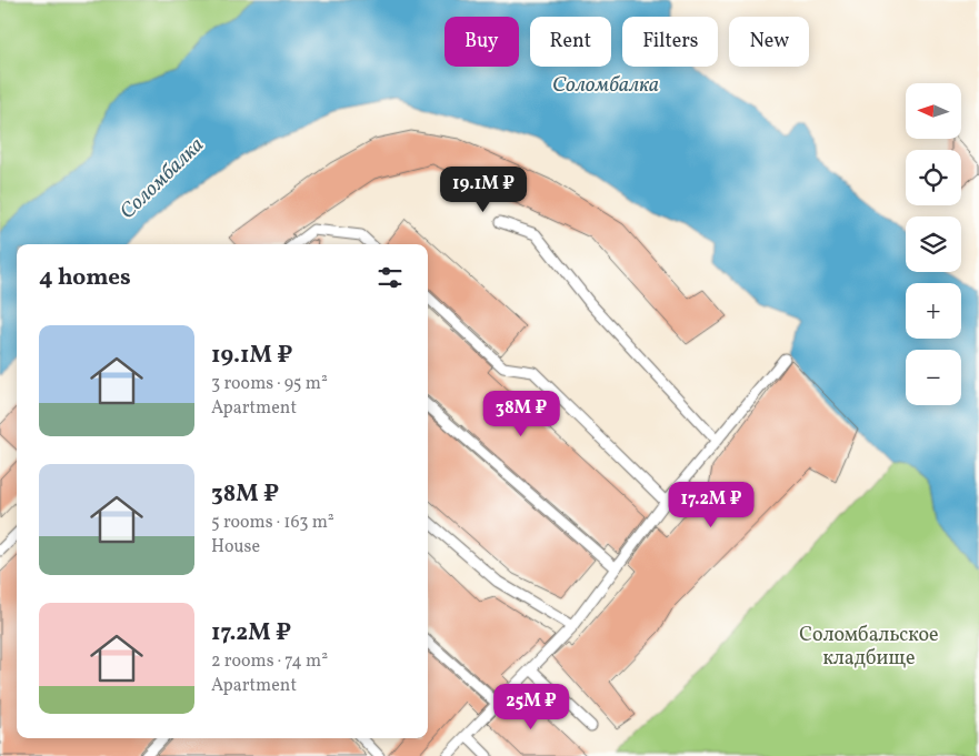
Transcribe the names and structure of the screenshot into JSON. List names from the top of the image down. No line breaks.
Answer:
{"water":["Соломбалка"],"parks":["Соломбальское кладбище"],"north":"left","page":{"chip":["Buy","Rent","Filters","New"],"map_buttons":["+","−"],"price":["19.1M ₽","38M ₽","17.2M ₽","25M ₽"],"heading":"4 homes","list":[{"name":"19.1M ₽","note":"3 rooms · 95 m² · Apartment"},{"name":"38M ₽","note":"5 rooms · 163 m² · House"},{"name":"17.2M ₽","note":"2 rooms · 74 m² · Apartment"}]}}
